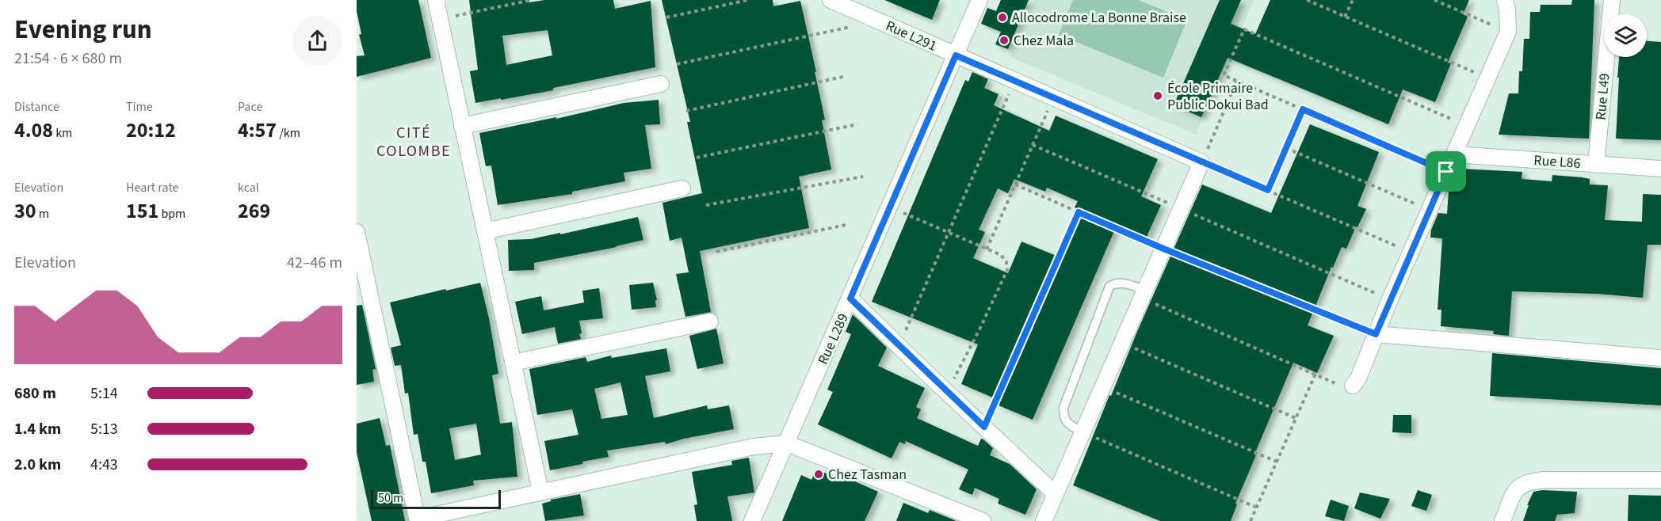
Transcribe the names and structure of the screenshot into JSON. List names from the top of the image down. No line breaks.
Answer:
{"streets":{"street":["Rue L291","Rue L49","Rue L86","Rue L289"]},"crossings":[["Rue L291","Rue L289"],["Rue L49","Rue L86"]],"districts":["CITÉ COLOMBE"],"places":["Allocodrome La Bonne Braise","Chez Mala","École Primaire Public Dokui Bad","Chez Tasman"],"scale_bar":"50 m","page":{"heading":["Evening run","21:54 · 6 × 680 m"],"stats":[["Distance","4.08 km"],["Time","20:12"],["Pace","4:57 /km"],["Elevation","30 m"],["Heart rate","151 bpm"],["kcal","269"]],"chart":["Elevation","42–46 m"],"list":[{"name":"680 m","note":"5:14"},{"name":"1.4 km","note":"5:13"},{"name":"2.0 km","note":"4:43"}],"scale":"50 m"}}
